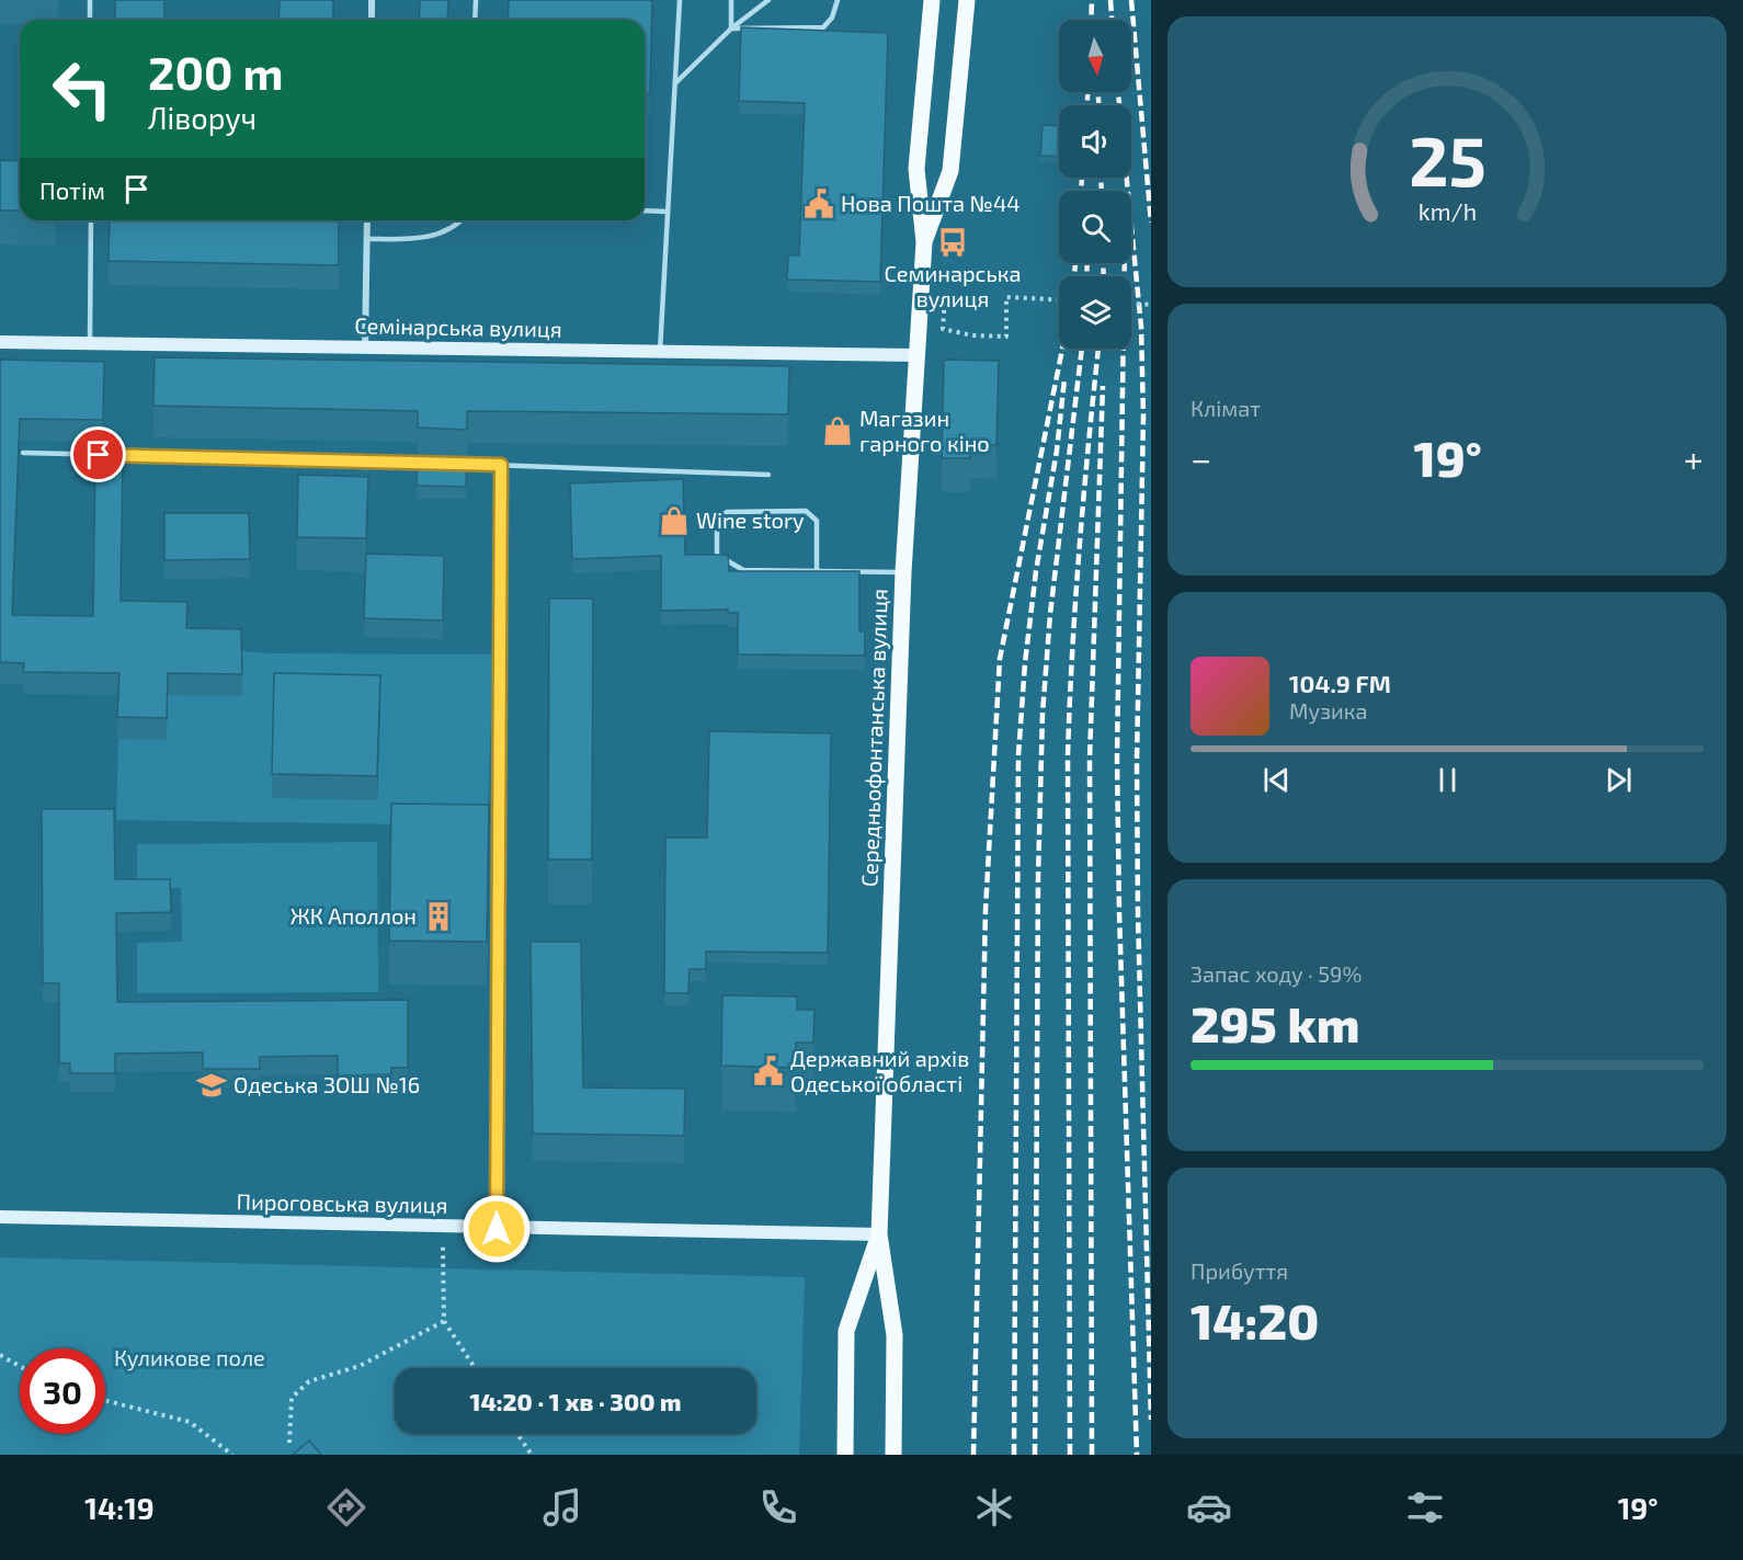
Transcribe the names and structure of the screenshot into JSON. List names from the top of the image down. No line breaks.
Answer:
{"streets":{"main road":["Середньофонтанська вулиця"],"street":["Семінарська вулиця","Пироговська вулиця"]},"crossings":[["Семінарська вулиця","Середньофонтанська вулиця"],["Середньофонтанська вулиця","Пироговська вулиця"]],"parks":["Куликове поле"],"places":{"public building":["Нова Пошта №44","Державний архів Одеської області"],"bus stop":["Семинарська вулиця"],"shop":["Магазин гарного кіно","Wine story"],"building":["ЖК Аполлон"],"school or university":["Одеська ЗОШ №16"]},"north":"bottom","page":{"turn":["200 m","Ліворуч"],"then":"Потім","tile":["Клімат",["Запас ходу · 59%","295 km"],["Прибуття","14:20"]],"heat":["−","19°","+"],"song":["104.9 FM","Музика"],"limit":"30","trip":"14:20 · 1 хв · 300 m","tabs":["14:19","19°"],"gauge":["25","km/h"]}}
